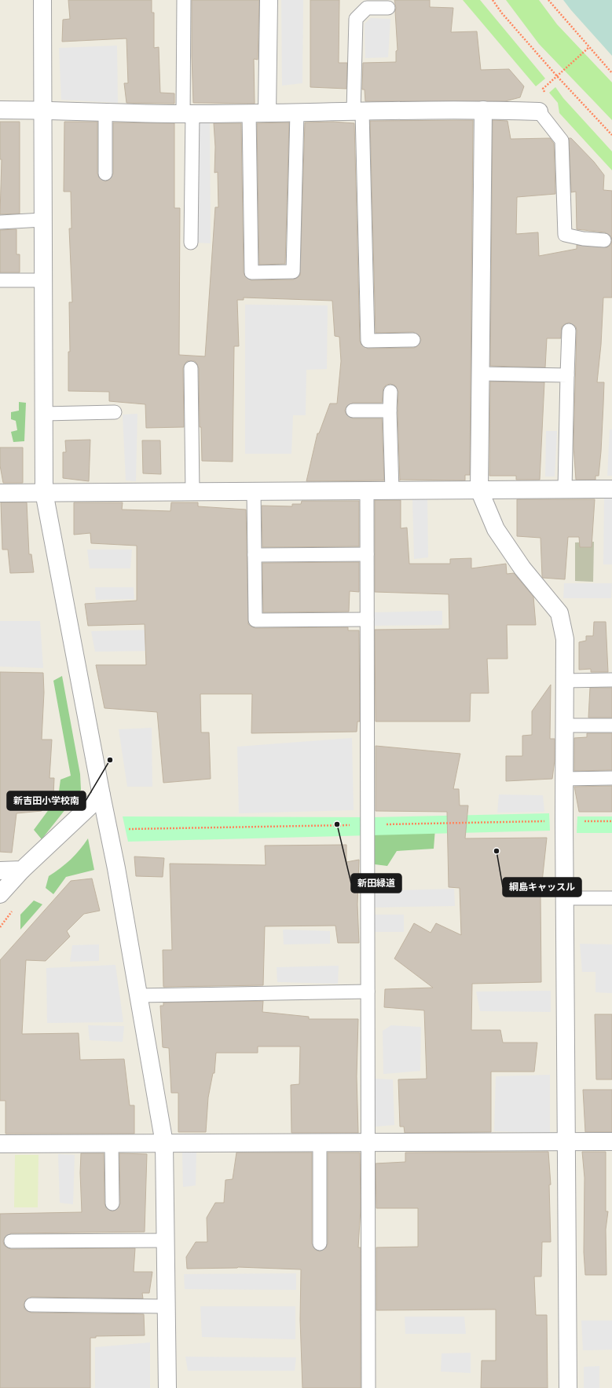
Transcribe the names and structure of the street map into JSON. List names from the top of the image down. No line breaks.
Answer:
{"places":["新吉田小学校南","新田緑道","綱島キャッスル"]}
